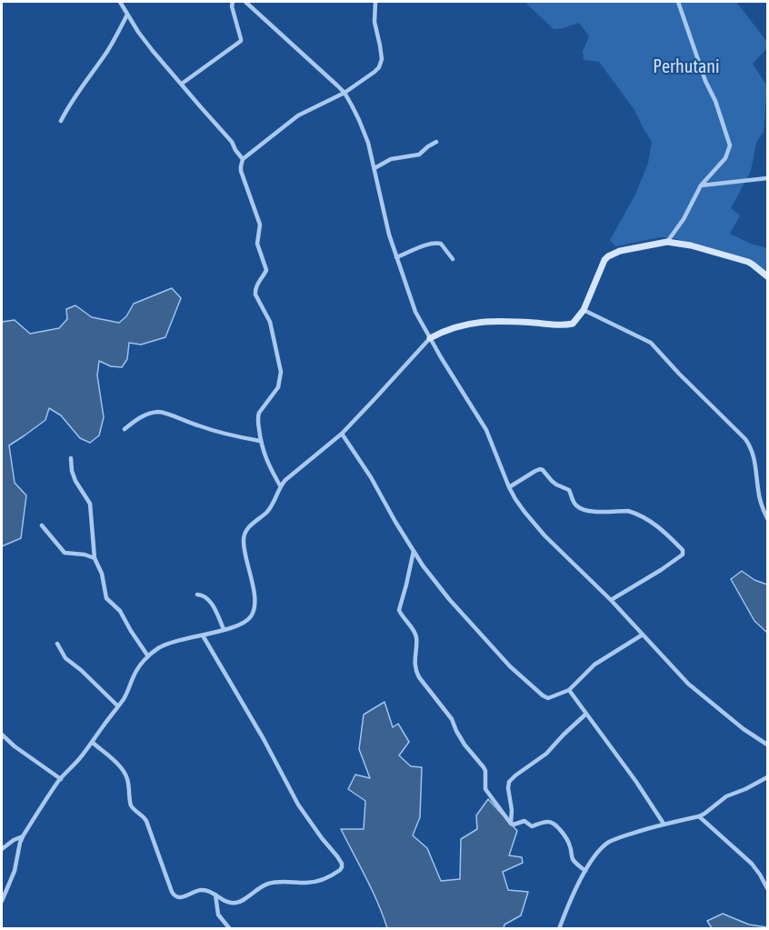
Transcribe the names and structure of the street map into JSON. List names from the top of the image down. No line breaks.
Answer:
{"parks":["Perhutani"]}
